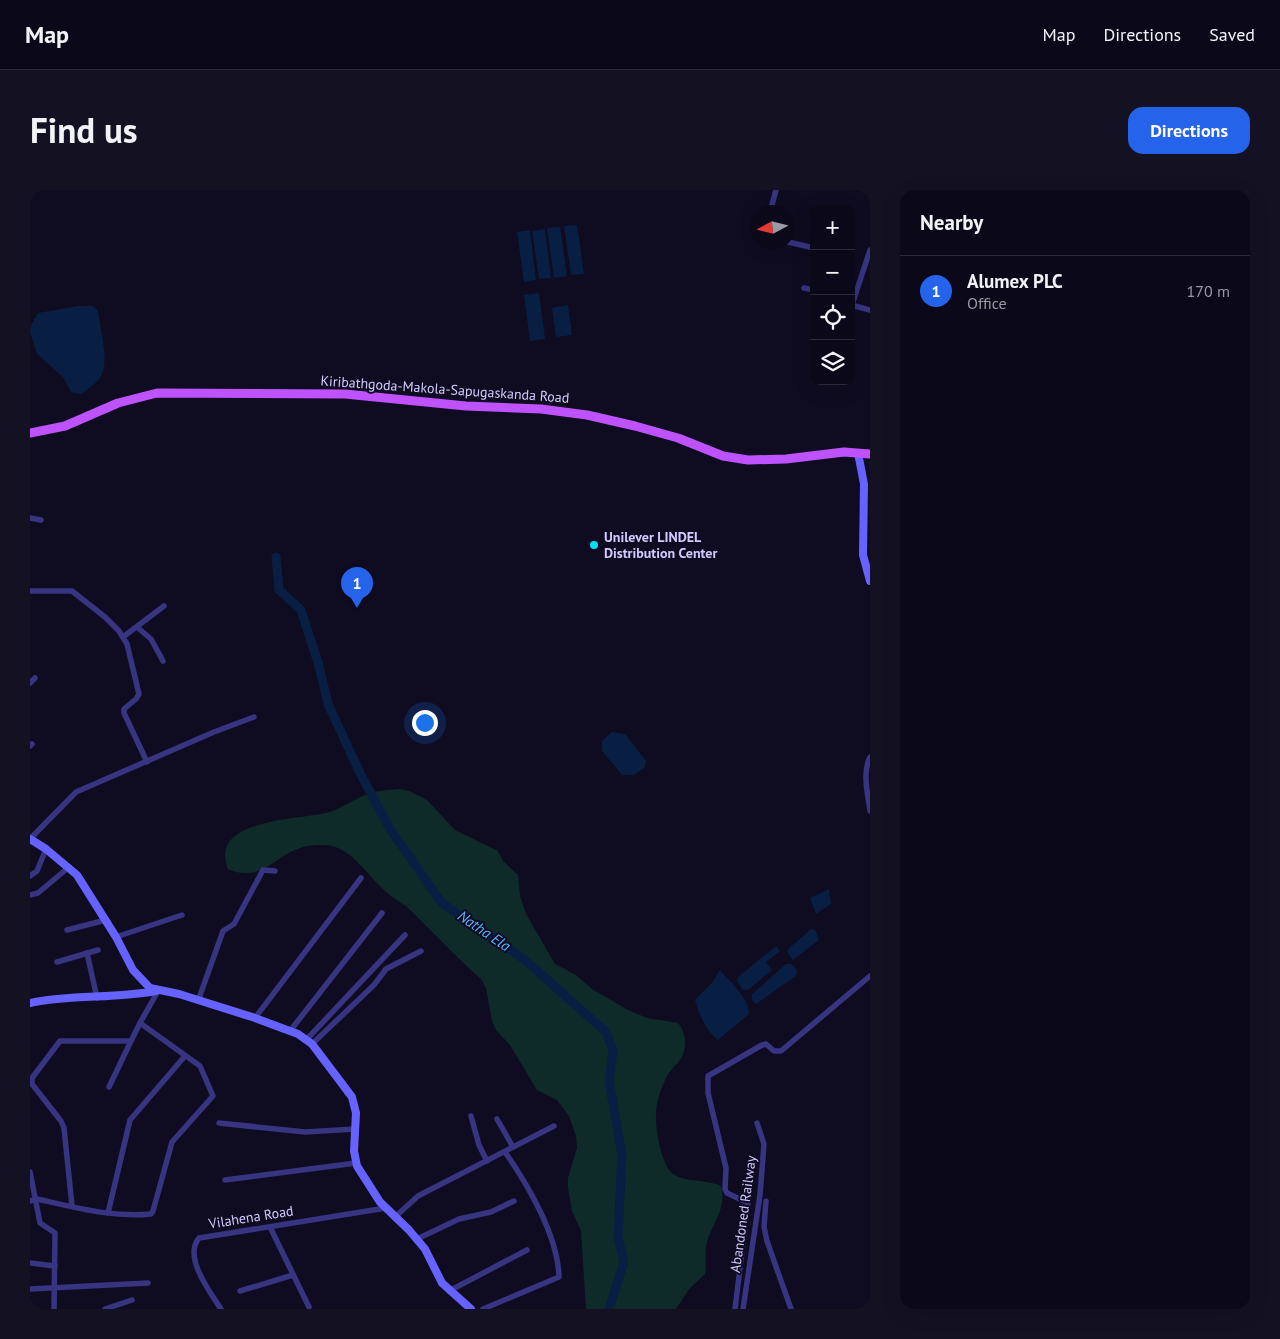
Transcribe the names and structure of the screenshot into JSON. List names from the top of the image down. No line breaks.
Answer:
{"streets":{"main road":["Kiribathgoda-Makola-Sapugaskanda Road"],"street":["Abandoned Railway","Vilahena Road"]},"water":["Natha Ela"],"places":["Unilever LINDEL Distribution Center"],"north":"left","page":{"header":"Map","nav":["Map","Directions","Saved"],"title":"Find us","buttons":"Directions","heading":"Nearby","map_buttons":["+","−"],"list":[{"mark":"1","name":"Alumex PLC","note":"Office","value":"170 m"}],"pins":"1"}}
